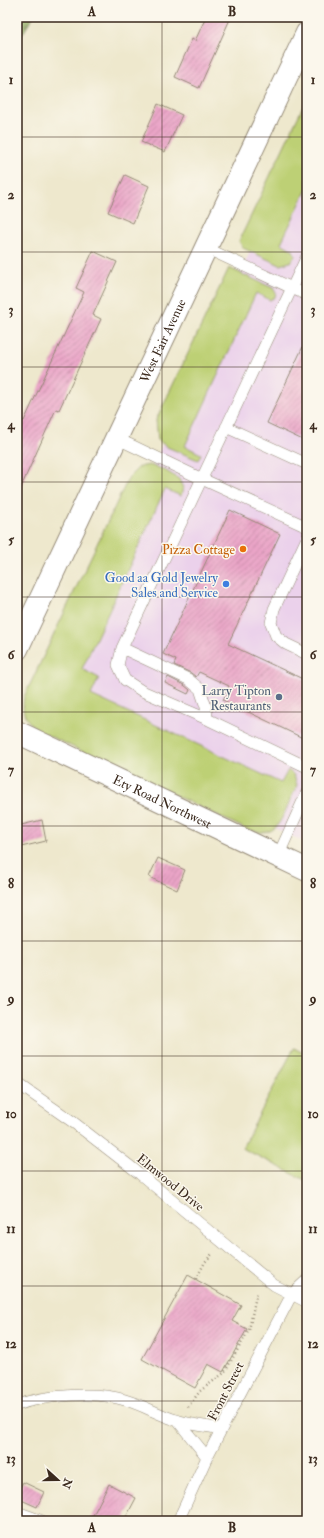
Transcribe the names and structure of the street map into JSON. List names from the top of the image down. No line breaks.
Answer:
{"streets":{"street":["West Fair Avenue","Ety Road Northwest"],"lane":["Elmwood Drive","Front Street"]},"crossings":[["Elmwood Drive","Front Street"]],"places":["Pizza Cottage","Good aa Gold Jewelry Sales and Service","Larry Tipton Restaurants"],"north":"right","grid":{"columns":["A","B"],"rows":["1","2","3","4","5","6","7","8","9","10","11","12","13"]}}
